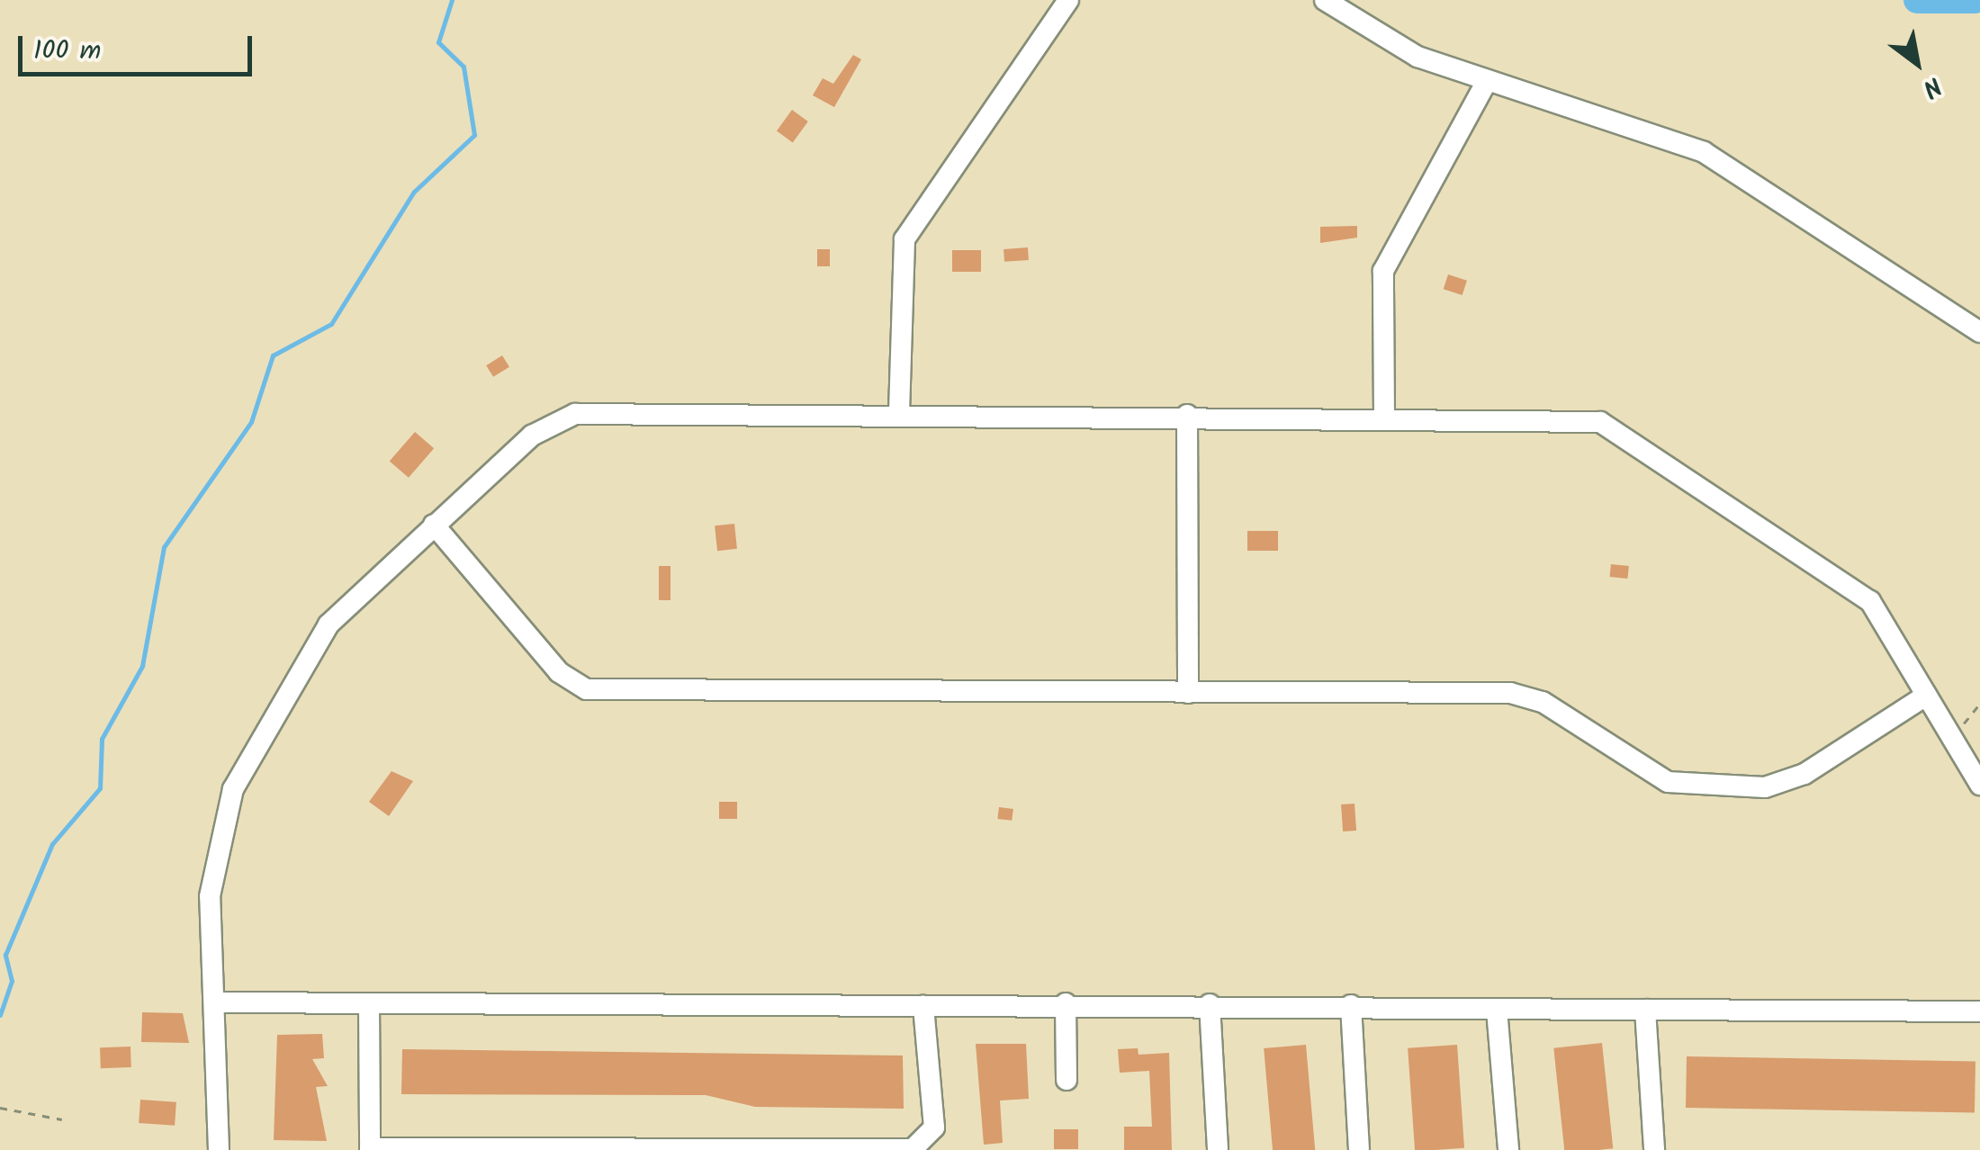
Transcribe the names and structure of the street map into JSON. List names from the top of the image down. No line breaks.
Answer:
{"scale_bar":"100 m","north":"bottom right"}
